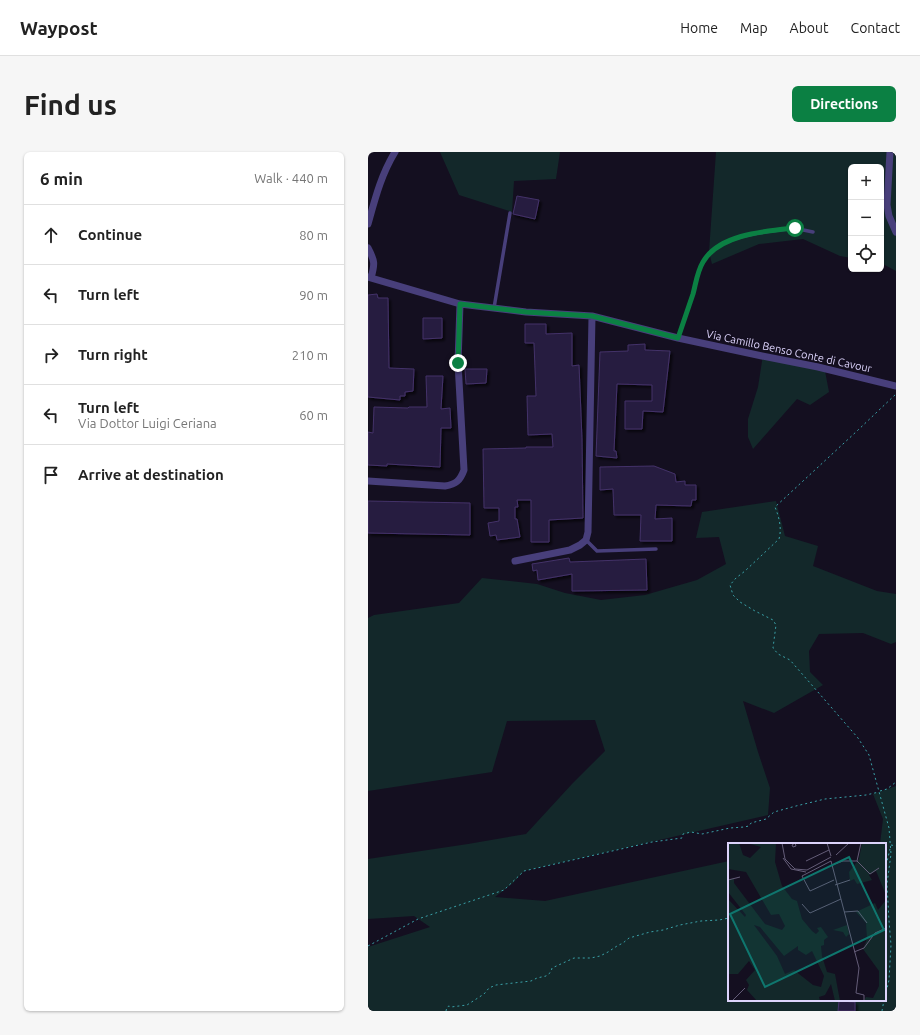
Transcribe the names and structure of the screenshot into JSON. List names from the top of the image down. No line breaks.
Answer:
{"streets":{"street":["Via Camillo Benso Conte di Cavour"]},"page":{"header":"Waypost","nav":["Home","Map","About","Contact"],"buttons":"Directions","title":"Find us","heading":["6 min","Walk · 440 m"],"map_buttons":["+","−"],"list":[["Continue","80 m"],["Turn left","90 m"],["Turn right","210 m"],["Turn left","Via Dottor Luigi Ceriana","60 m"],"Arrive at destination"]}}
